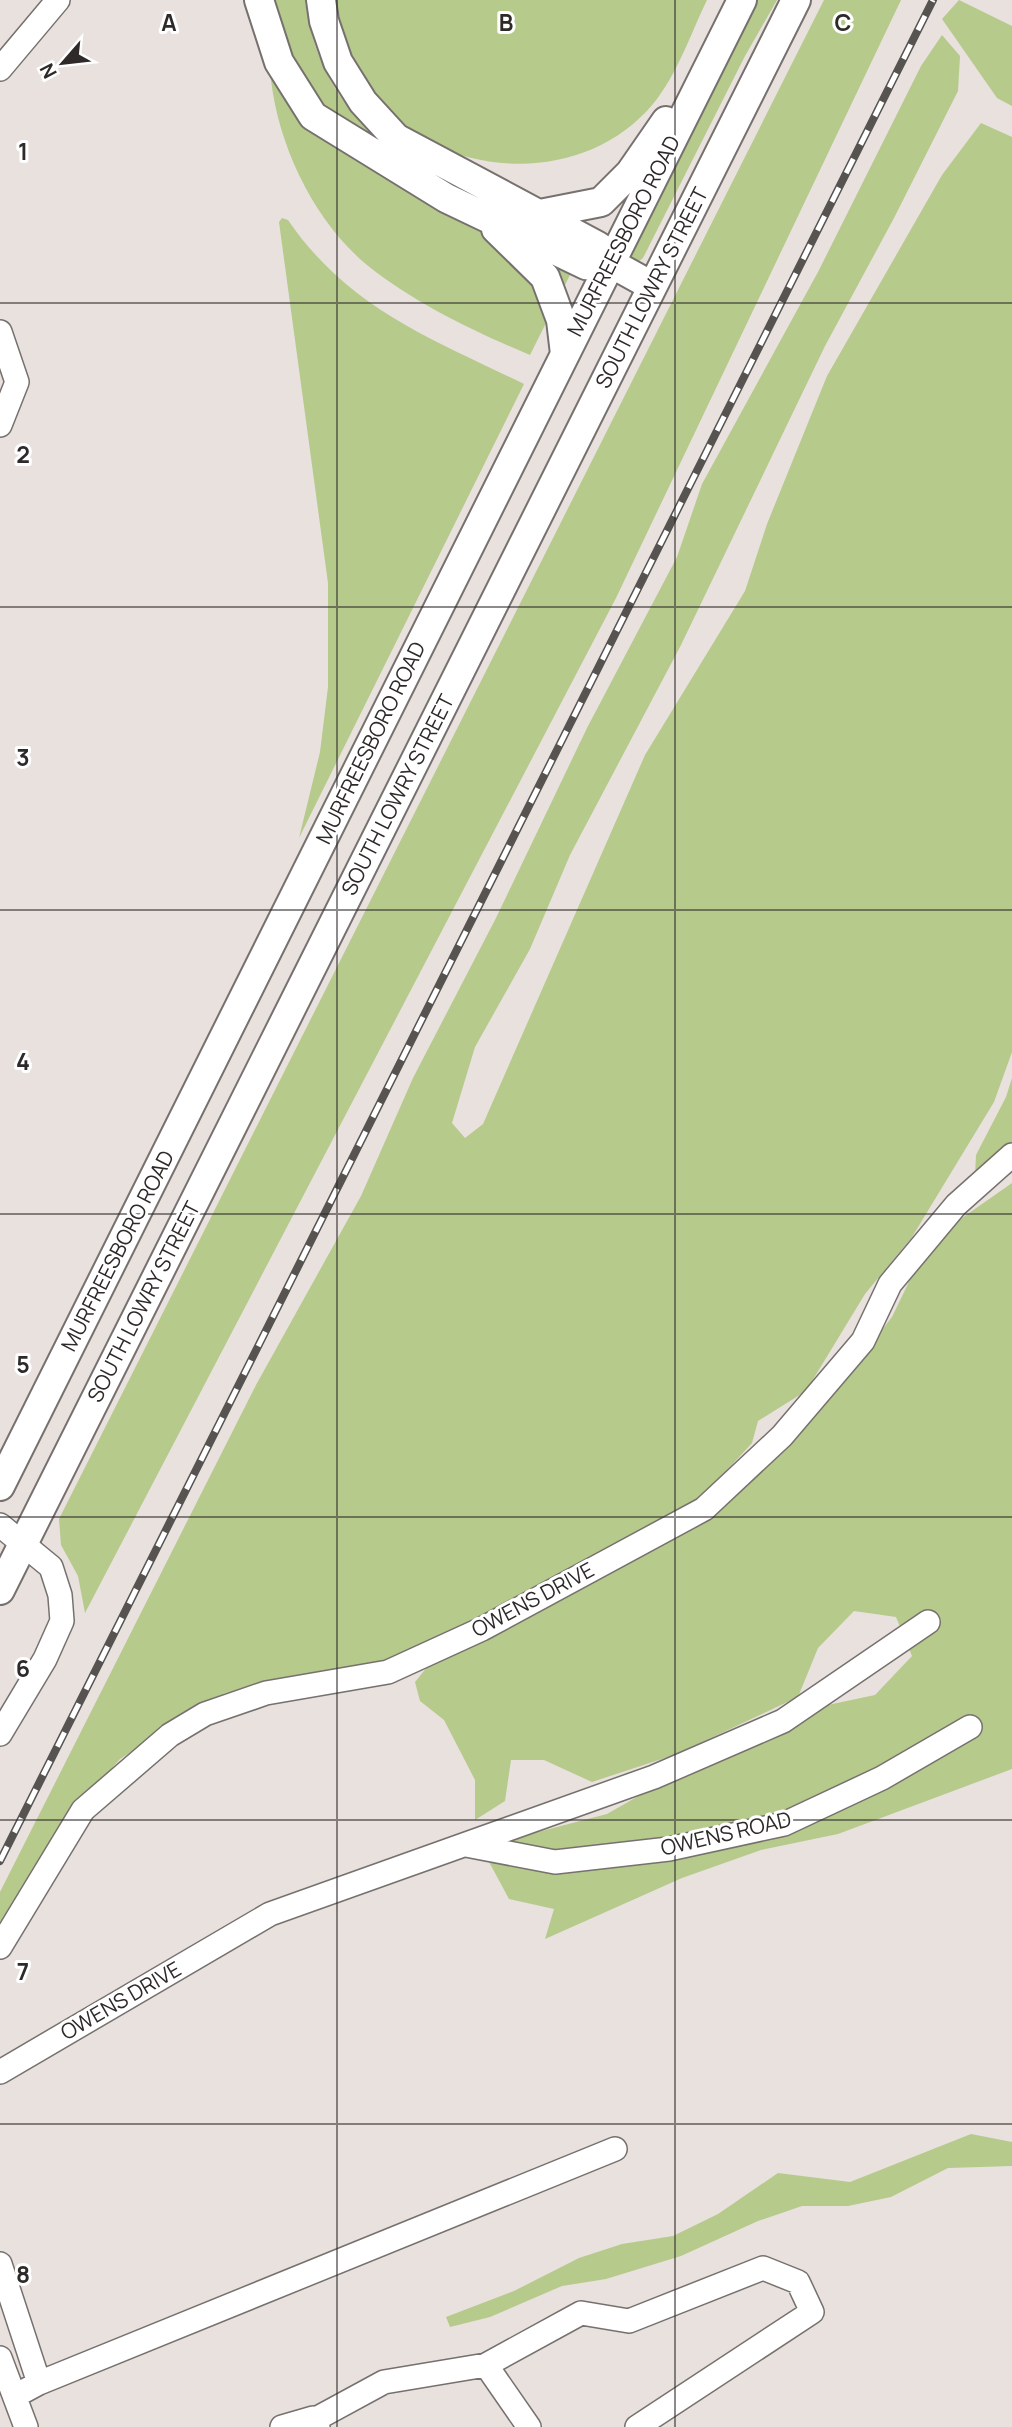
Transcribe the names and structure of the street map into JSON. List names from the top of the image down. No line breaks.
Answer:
{"streets":{"main road":["MURFREESBORO ROAD","SOUTH LOWRY STREET"],"street":["OWENS DRIVE","OWENS ROAD"]},"crossings":[["OWENS DRIVE","OWENS ROAD"]],"north":"bottom left","grid":{"columns":["A","B","C"],"rows":["1","2","3","4","5","6","7","8"]}}
